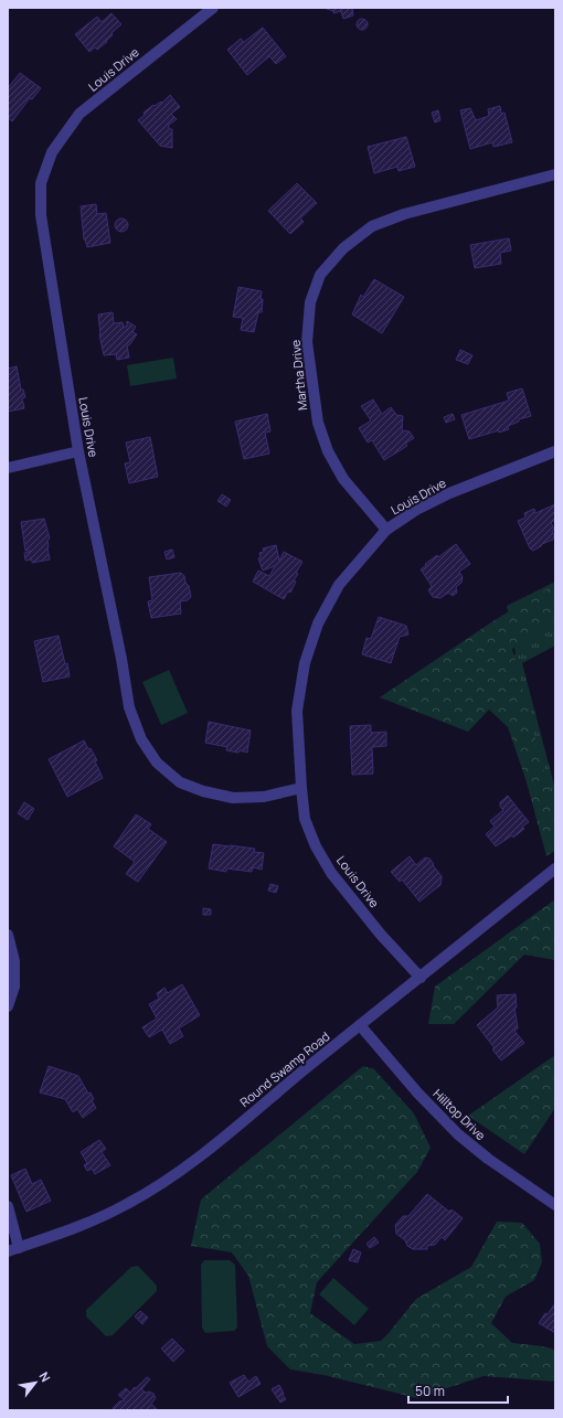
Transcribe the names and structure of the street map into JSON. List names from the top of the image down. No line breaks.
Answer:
{"streets":{"street":["Louis Drive","Martha Drive","Round Swamp Road","Hilltop Drive"]},"crossings":[["Louis Drive","Martha Drive"],["Louis Drive","Round Swamp Road"],["Round Swamp Road","Hilltop Drive"]],"scale_bar":"50 m","north":"top right"}
